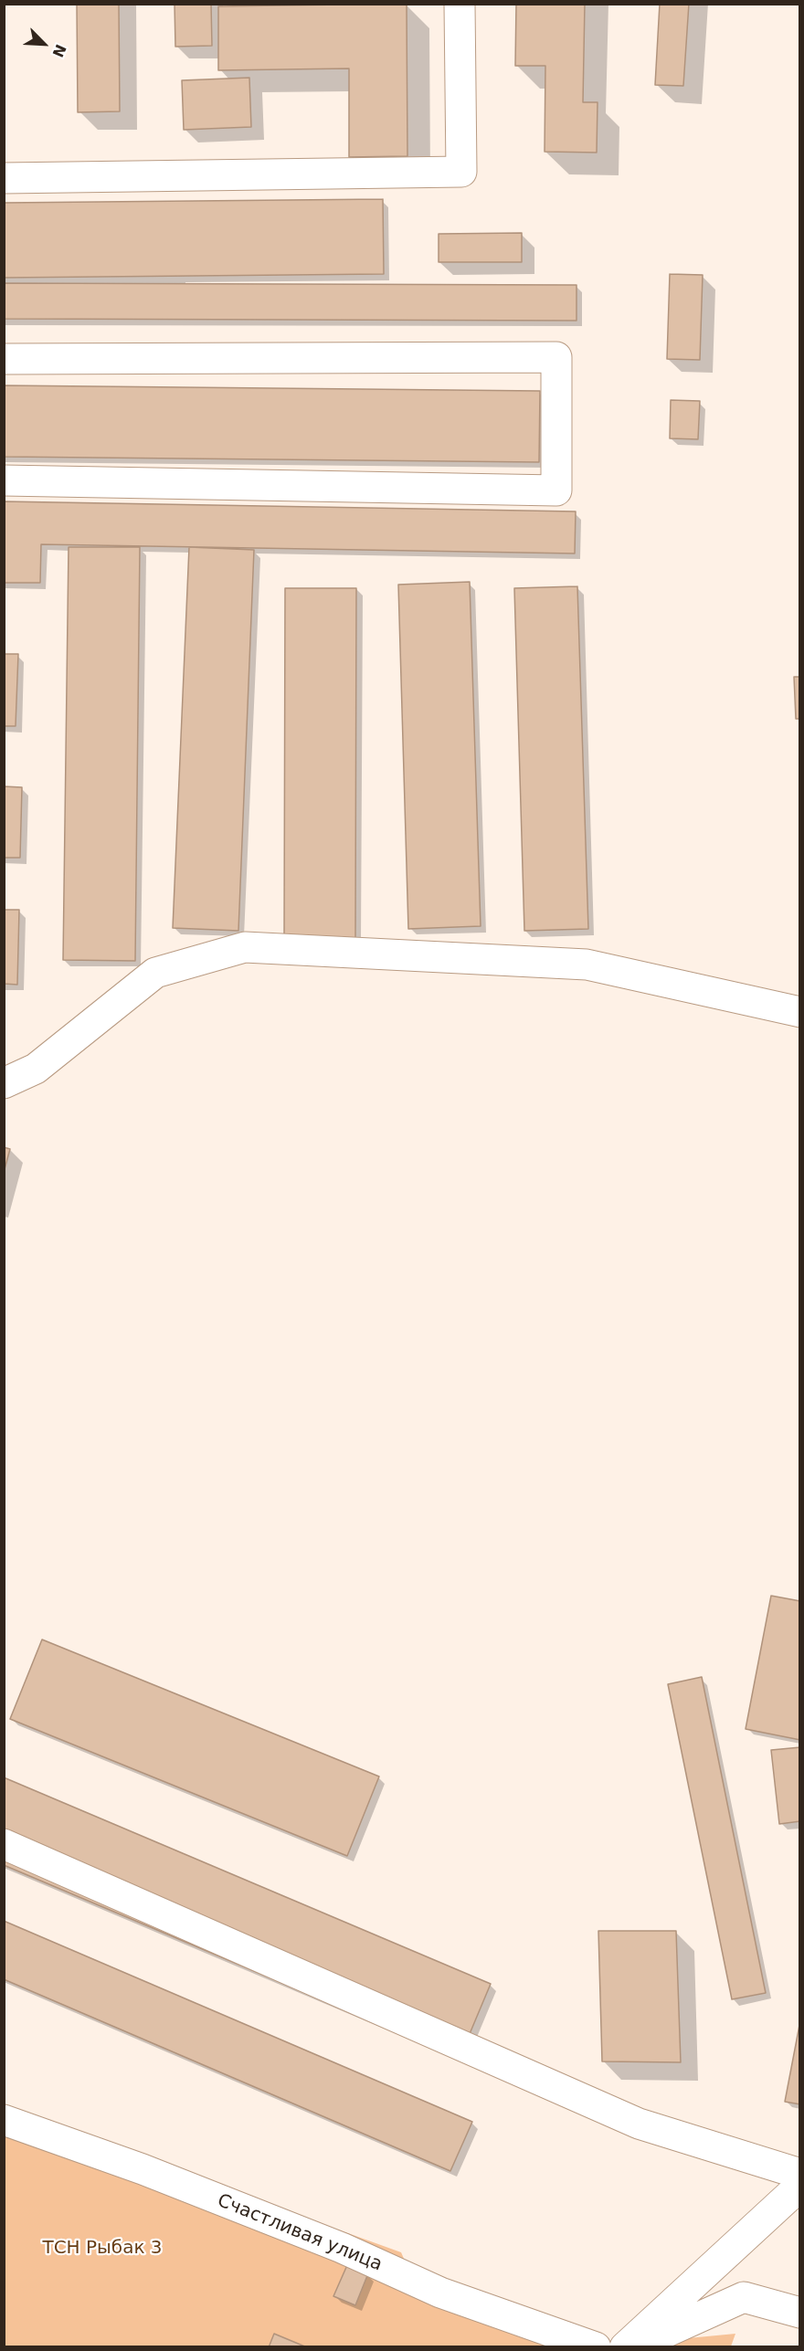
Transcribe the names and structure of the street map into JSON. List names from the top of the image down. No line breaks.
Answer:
{"streets":{"lane":["Счастливая улица"]},"parks":["ТСН Рыбак 3"],"north":"bottom right"}
